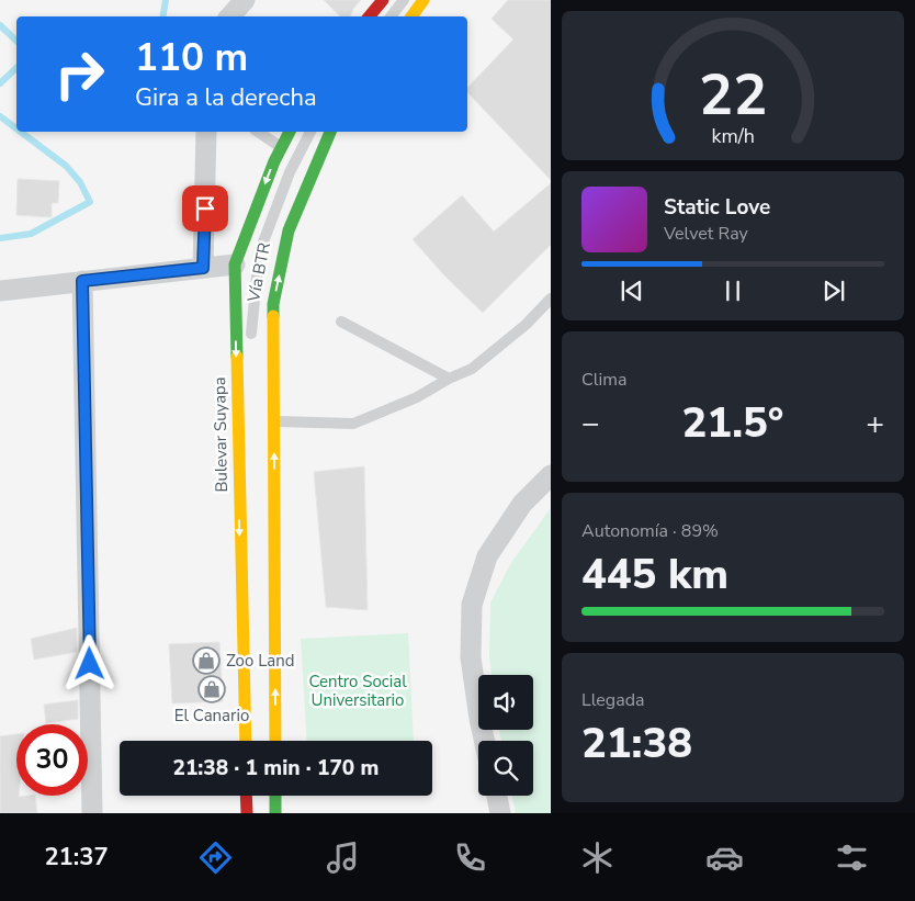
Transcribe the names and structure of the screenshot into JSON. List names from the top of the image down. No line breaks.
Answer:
{"streets":{"main road":["Bulevar Suyapa"],"lane":["Vía BTR"]},"parks":["Centro Social Universitario"],"places":{"shop":["Zoo Land","El Canario"]},"page":{"turn":["110 m","Gira a la derecha"],"song":["Static Love","Velvet Ray"],"tile":["Clima",["Autonomía · 89%","445 km"],["Llegada","21:38"]],"heat":["−","21.5°","+"],"limit":"30","trip":"21:38 · 1 min · 170 m","tabs":"21:37","gauge":["22","km/h"]}}
